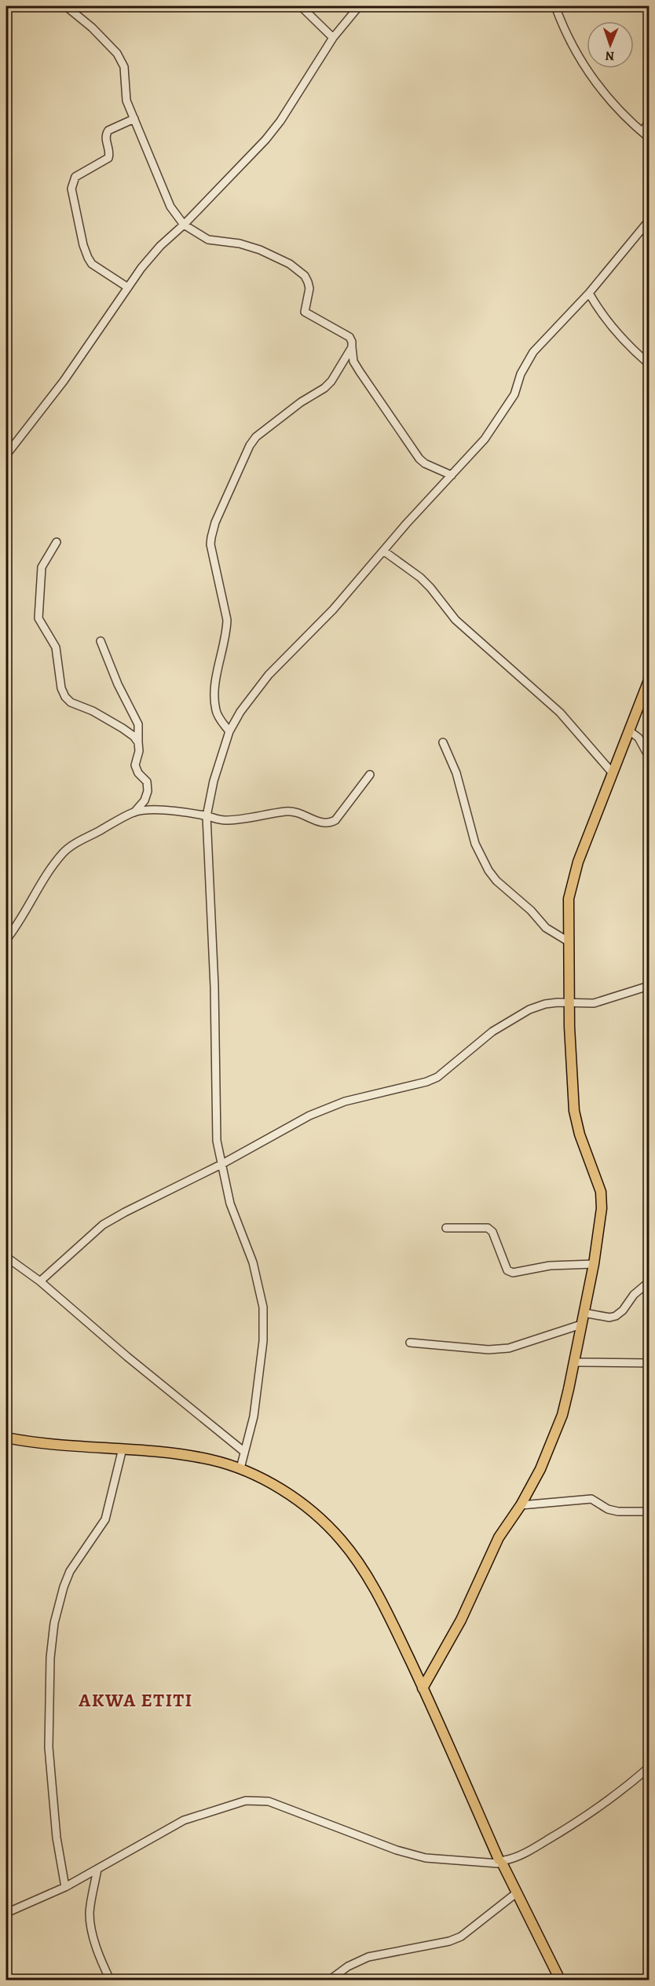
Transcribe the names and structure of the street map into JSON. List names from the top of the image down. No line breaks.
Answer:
{"districts":["AKWA ETITI"],"north":"bottom"}
